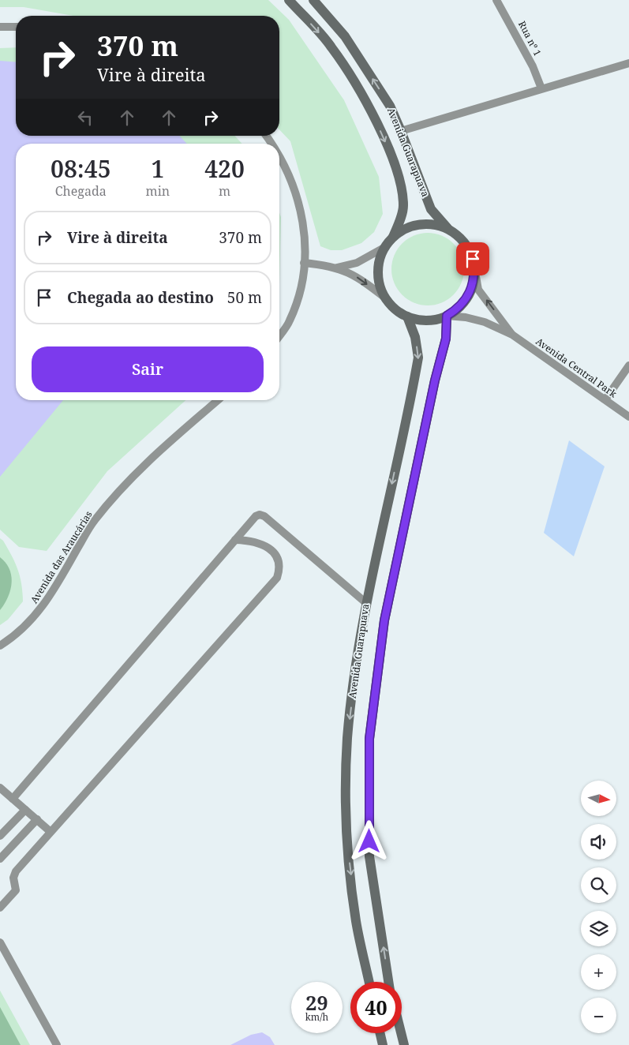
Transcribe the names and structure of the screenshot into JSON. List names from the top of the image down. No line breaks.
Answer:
{"streets":{"street":["Rua nº 1","Avenida Guarapuava","Avenida Central Park","Avenida das Araucárias"]},"north":"right","page":{"turn":["370 m","Vire à direita"],"eta":["08:45","Chegada","1","min","420","m"],"list":[{"name":"Vire à direita","value":"370 m"},{"name":"Chegada ao destino","value":"50 m"}],"buttons":"Sair","map_buttons":["+","−"],"speed":"29 km/h","limit":"40"}}
